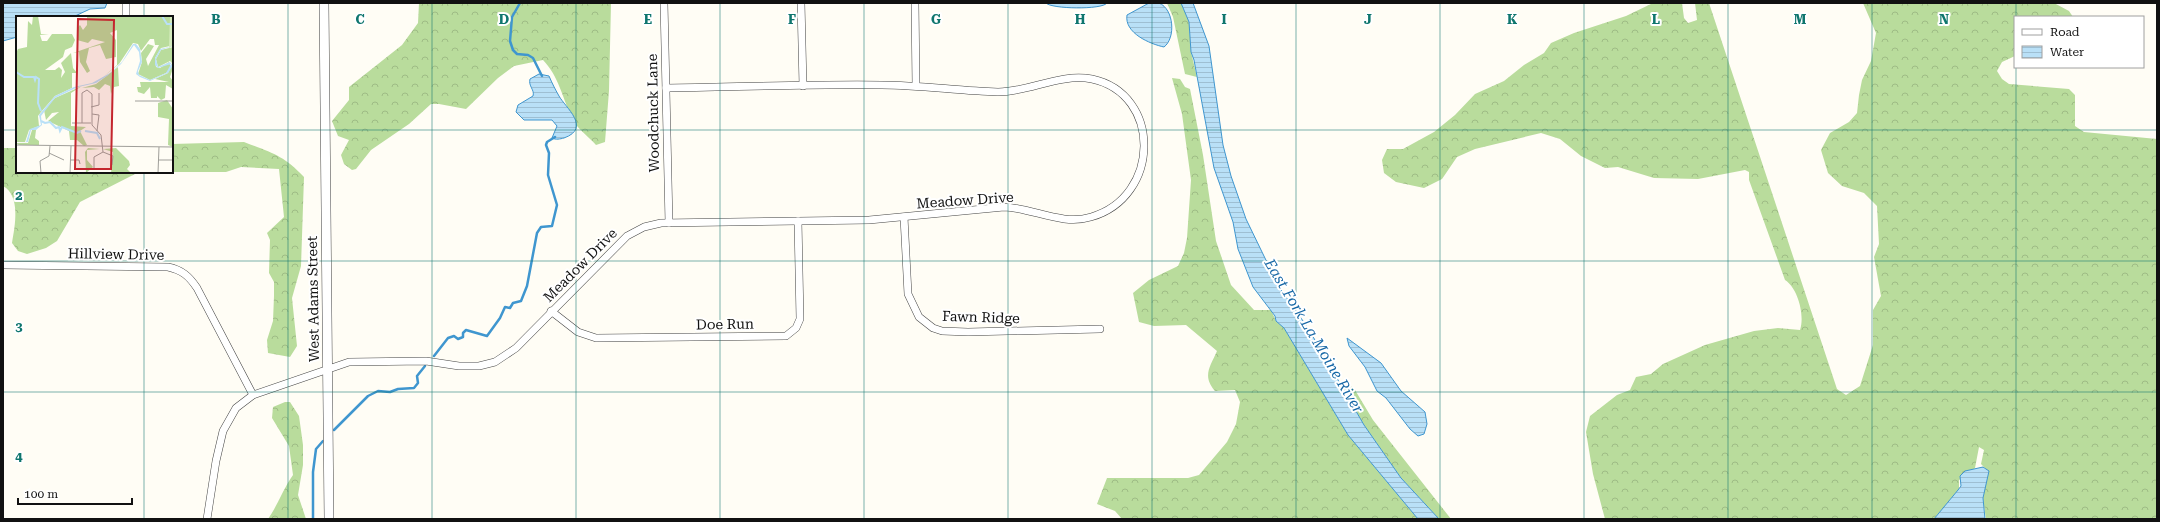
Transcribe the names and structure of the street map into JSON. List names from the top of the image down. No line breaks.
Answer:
{"streets":{"street":["Woodchuck Lane","Meadow Drive","Hillview Drive","West Adams Street","Fawn Ridge","Doe Run"]},"crossings":[["Woodchuck Lane","Meadow Drive"],["Meadow Drive","Hillview Drive"],["Meadow Drive","West Adams Street"],["Meadow Drive","Fawn Ridge"],["Meadow Drive","Doe Run"]],"water":["East Fork La Moine River"],"legend":["Road","Water"],"scale_bar":"100 m","grid":{"columns":["B","C","D","E","F","G","H","I","J","K","L","M","N"],"rows":["2","3","4"]}}
